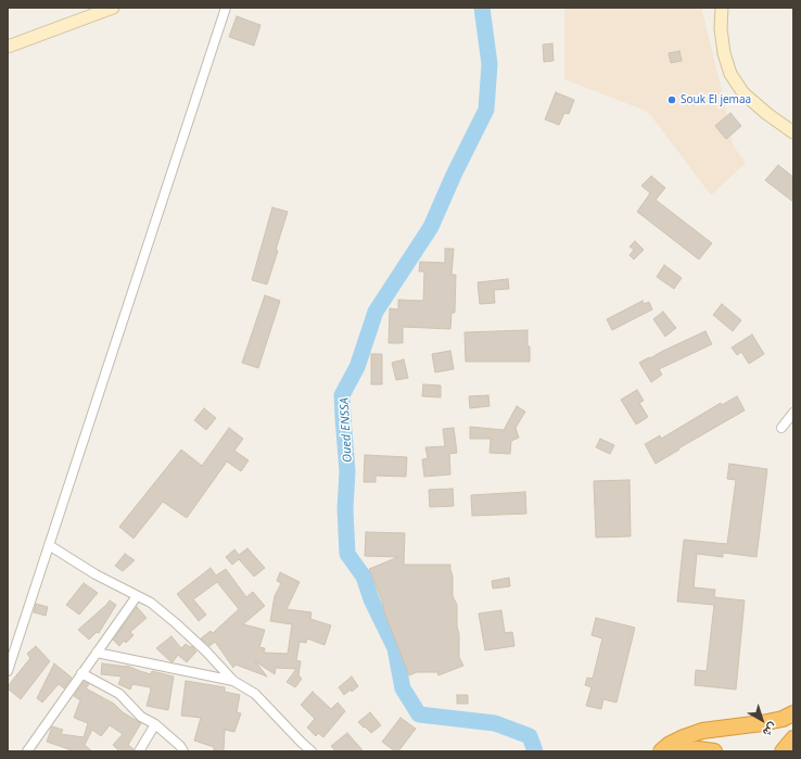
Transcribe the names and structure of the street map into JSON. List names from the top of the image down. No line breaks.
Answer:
{"water":["Oued ENSSA"],"places":["Souk El jemaa"],"north":"bottom right"}
